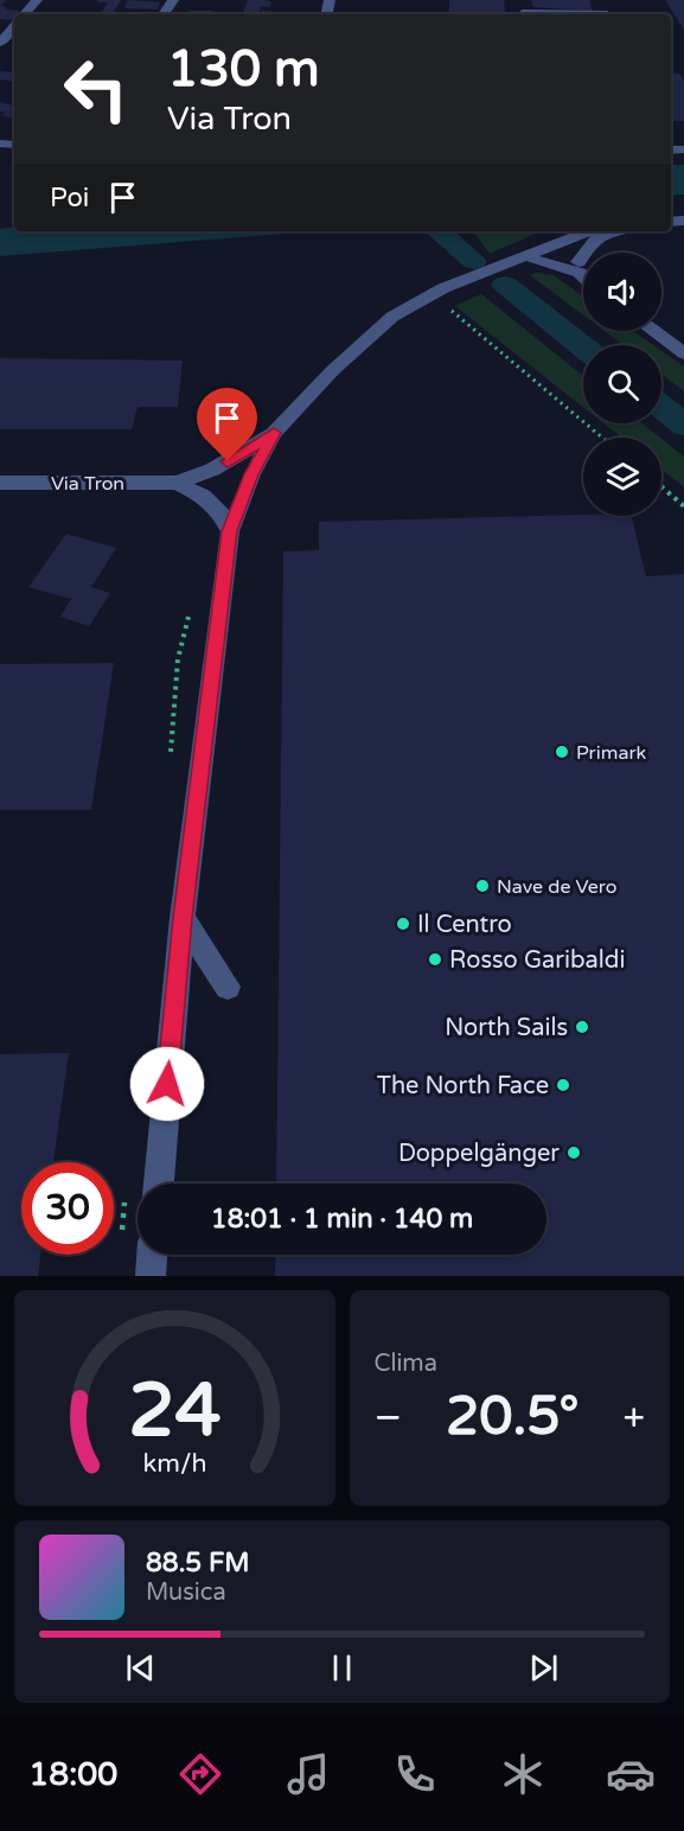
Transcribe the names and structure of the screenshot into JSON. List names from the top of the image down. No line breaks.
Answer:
{"streets":{"street":["Via Tron"]},"places":["Primark","Nave de Vero","Il Centro","Rosso Garibaldi","North Sails","The North Face","Doppelgänger"],"page":{"turn":["130 m","Via Tron"],"then":"Poi","limit":"30","trip":"18:01 · 1 min · 140 m","tile":"Clima","heat":["−","20.5°","+"],"song":["88.5 FM","Musica"],"tabs":"18:00","gauge":["24","km/h"]}}
